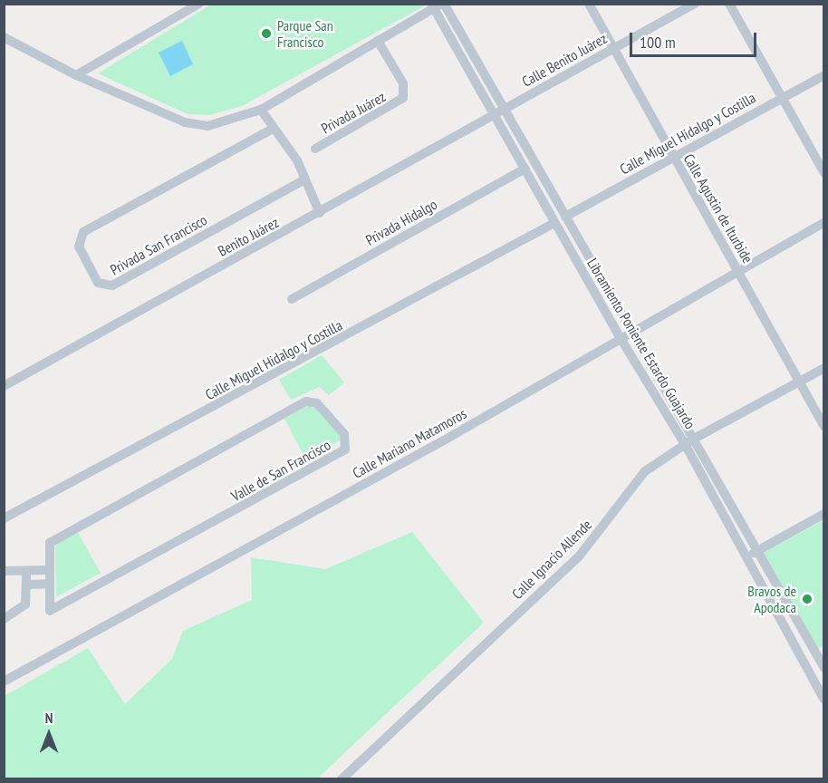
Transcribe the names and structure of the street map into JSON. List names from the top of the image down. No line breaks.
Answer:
{"streets":{"street":["Calle Benito Juárez","Privada Juárez","Calle Miguel Hidalgo y Costilla","Calle Agustin de Iturbide","Privada Hidalgo","Benito Juárez","Privada San Francisco","Libramiento Poniente Estardo Guajardo","Calle Mariano Matamoros","Valle de San Francisco","Calle Ignacio Allende"]},"crossings":[["Calle Benito Juárez","Calle Agustin de Iturbide"],["Calle Benito Juárez","Benito Juárez"],["Calle Benito Juárez","Libramiento Poniente Estardo Guajardo"],["Calle Miguel Hidalgo y Costilla","Calle Agustin de Iturbide"],["Calle Miguel Hidalgo y Costilla","Libramiento Poniente Estardo Guajardo"],["Calle Agustin de Iturbide","Calle Mariano Matamoros"],["Calle Agustin de Iturbide","Calle Ignacio Allende"],["Privada Hidalgo","Libramiento Poniente Estardo Guajardo"],["Benito Juárez","Libramiento Poniente Estardo Guajardo"],["Libramiento Poniente Estardo Guajardo","Calle Mariano Matamoros"],["Libramiento Poniente Estardo Guajardo","Calle Ignacio Allende"]],"places":["Parque San Francisco","Bravos de Apodaca"],"scale_bar":"100 m","north":"top"}
